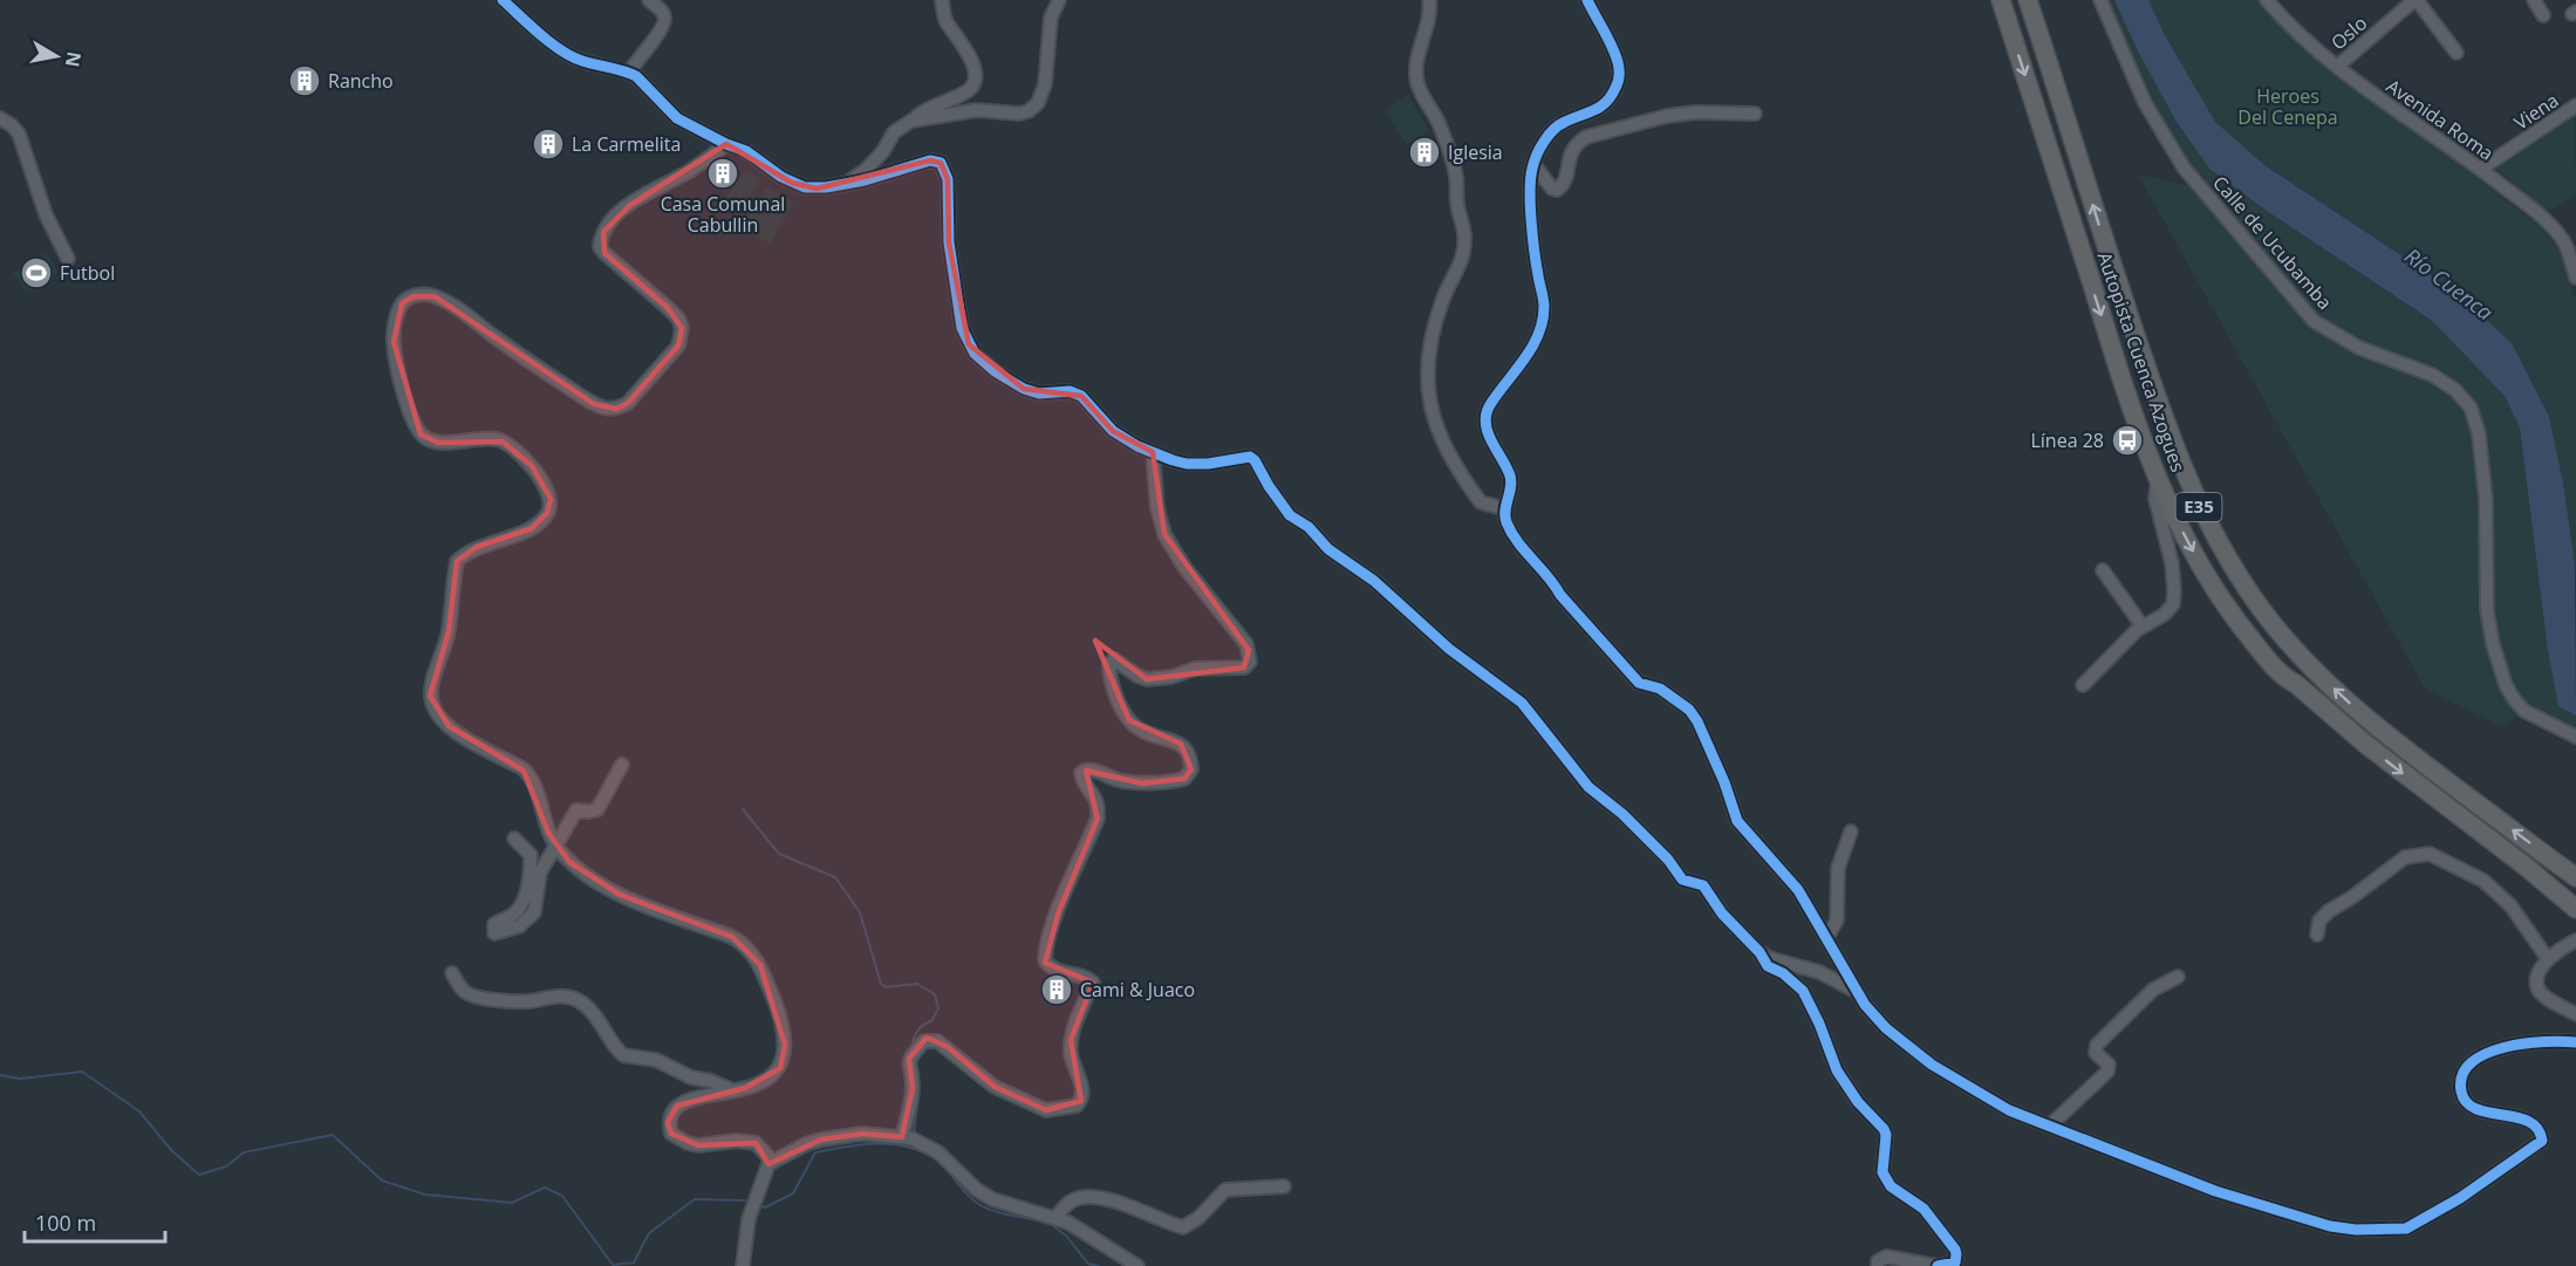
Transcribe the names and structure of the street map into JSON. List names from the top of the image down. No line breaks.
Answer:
{"streets":{"highway":["Autopista Cuenca Azogues","E35"],"street":["Oslo","Viena","Avenida Roma","Calle de Ucubamba"]},"crossings":[["Oslo","Avenida Roma"],["Viena","Avenida Roma"]],"water":["Río Cuenca"],"parks":["Heroes Del Cenepa"],"places":{"building":["Rancho","La Carmelita","Iglesia","Casa Comunal Cabullin","Cami & Juaco"],"sports":["Futbol"],"bus stop":["Línea 28"]},"scale_bar":"100 m","north":"right"}
